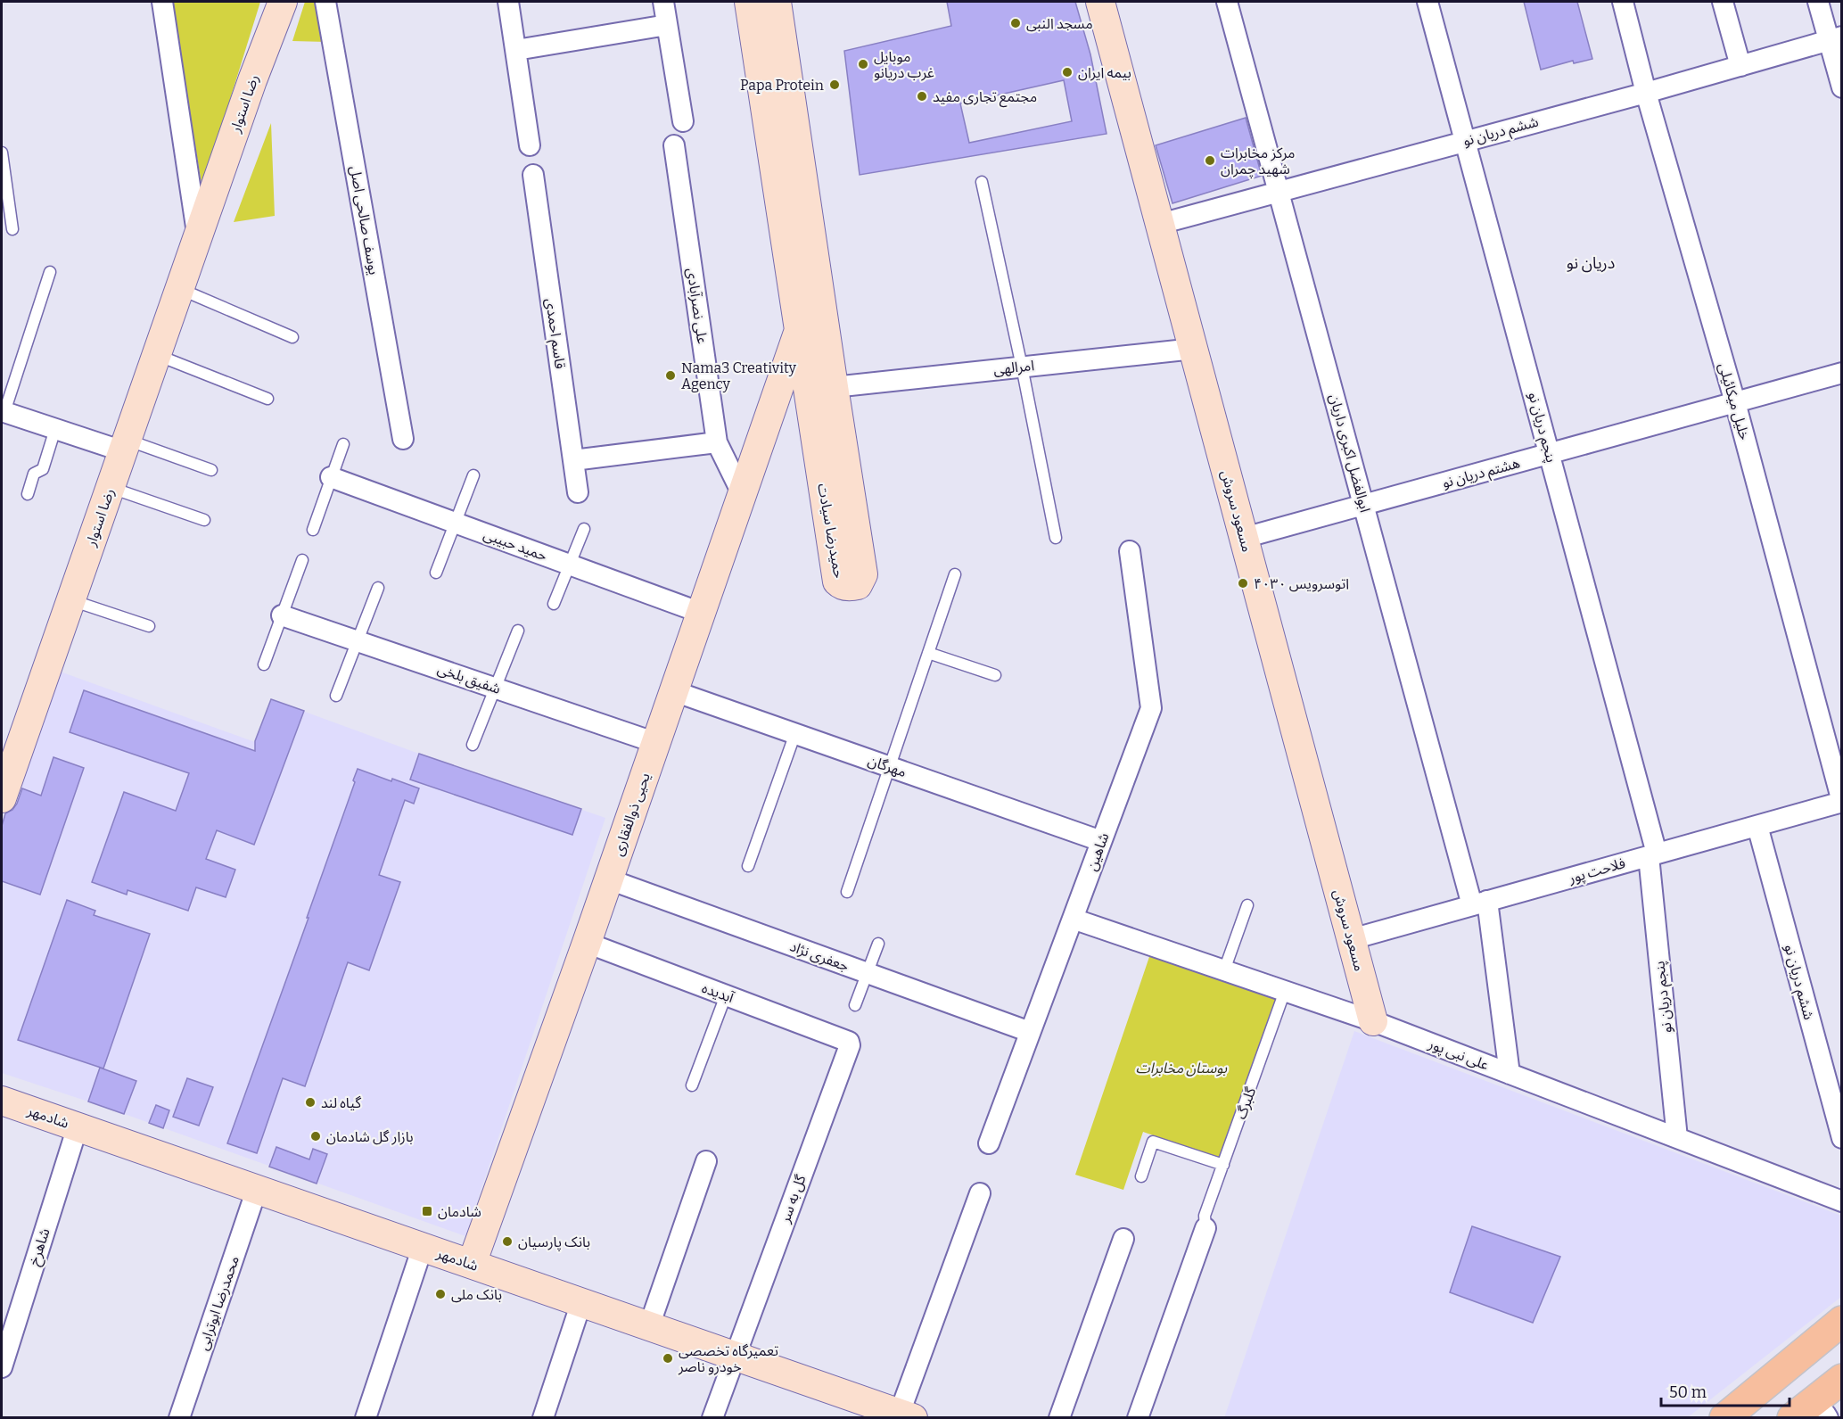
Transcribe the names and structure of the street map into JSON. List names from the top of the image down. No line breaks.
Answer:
{"streets":{"street":["رضا استوار","ششم دریان‌ نو","یوسف صالحی اصل","علی نصرآبادی","قاسم احمدی","امرالهی","خلیل میکائیلی","پنجم دریان‌ نو","ابوالفضل اکبری داریان","هشتم دریان‌ نو","مسعود سروش","حمیدرضا سیادت","حمید حبیبی","شفیق بلخی","مهرگان","یحیی ذوالفقاری","شاهین","فلاحت پور","جعفری نژاد","ششم دریان نو","آبدیده","علی نبی پور","گلبرگ","شادمهر","گل به سر","شاهرخ","محمدرضا ابوترابی"]},"crossings":[["ششم دریان‌ نو","خلیل میکائیلی"],["ششم دریان‌ نو","پنجم دریان‌ نو"],["ششم دریان‌ نو","ابوالفضل اکبری داریان"],["ششم دریان‌ نو","مسعود سروش"],["علی نصرآبادی","یحیی ذوالفقاری"],["امرالهی","مسعود سروش"],["امرالهی","حمیدرضا سیادت"],["خلیل میکائیلی","هشتم دریان‌ نو"],["خلیل میکائیلی","فلاحت پور"],["پنجم دریان‌ نو","هشتم دریان‌ نو"],["پنجم دریان‌ نو","فلاحت پور"],["پنجم دریان‌ نو","علی نبی پور"],["ابوالفضل اکبری داریان","هشتم دریان‌ نو"],["ابوالفضل اکبری داریان","فلاحت پور"],["ابوالفضل اکبری داریان","علی نبی پور"],["هشتم دریان‌ نو","مسعود سروش"],["مسعود سروش","فلاحت پور"],["مسعود سروش","علی نبی پور"],["حمیدرضا سیادت","یحیی ذوالفقاری"],["حمید حبیبی","یحیی ذوالفقاری"],["شفیق بلخی","یحیی ذوالفقاری"],["مهرگان","یحیی ذوالفقاری"],["مهرگان","شاهین"],["یحیی ذوالفقاری","جعفری نژاد"],["یحیی ذوالفقاری","آبدیده"],["یحیی ذوالفقاری","شادمهر"],["شاهین","جعفری نژاد"],["شاهین","علی نبی پور"],["فلاحت پور","ششم دریان نو"],["آبدیده","گل به سر"],["علی نبی پور","گلبرگ"],["شادمهر","گل به سر"],["شادمهر","شاهرخ"],["شادمهر","محمدرضا ابوترابی"]],"districts":["دریان نو"],"parks":["بوستان مخابرات"],"places":{"other":["مسجد النبی","موبایل غرب دریانو","بیمه ایران","Papa Protein","مجتمع تجاری مفید","مرکز مخابرات شهید چمران","Nama3 Creativity Agency","اتوسرویس ۴۰۳۰","گیاه لند","بازار گل شادمان","بانک پارسیان","بانک ملی","تعمیرگاه تخصصی خودرو ناصر"],"transit":["شادمان"]},"scale_bar":"50 m"}
